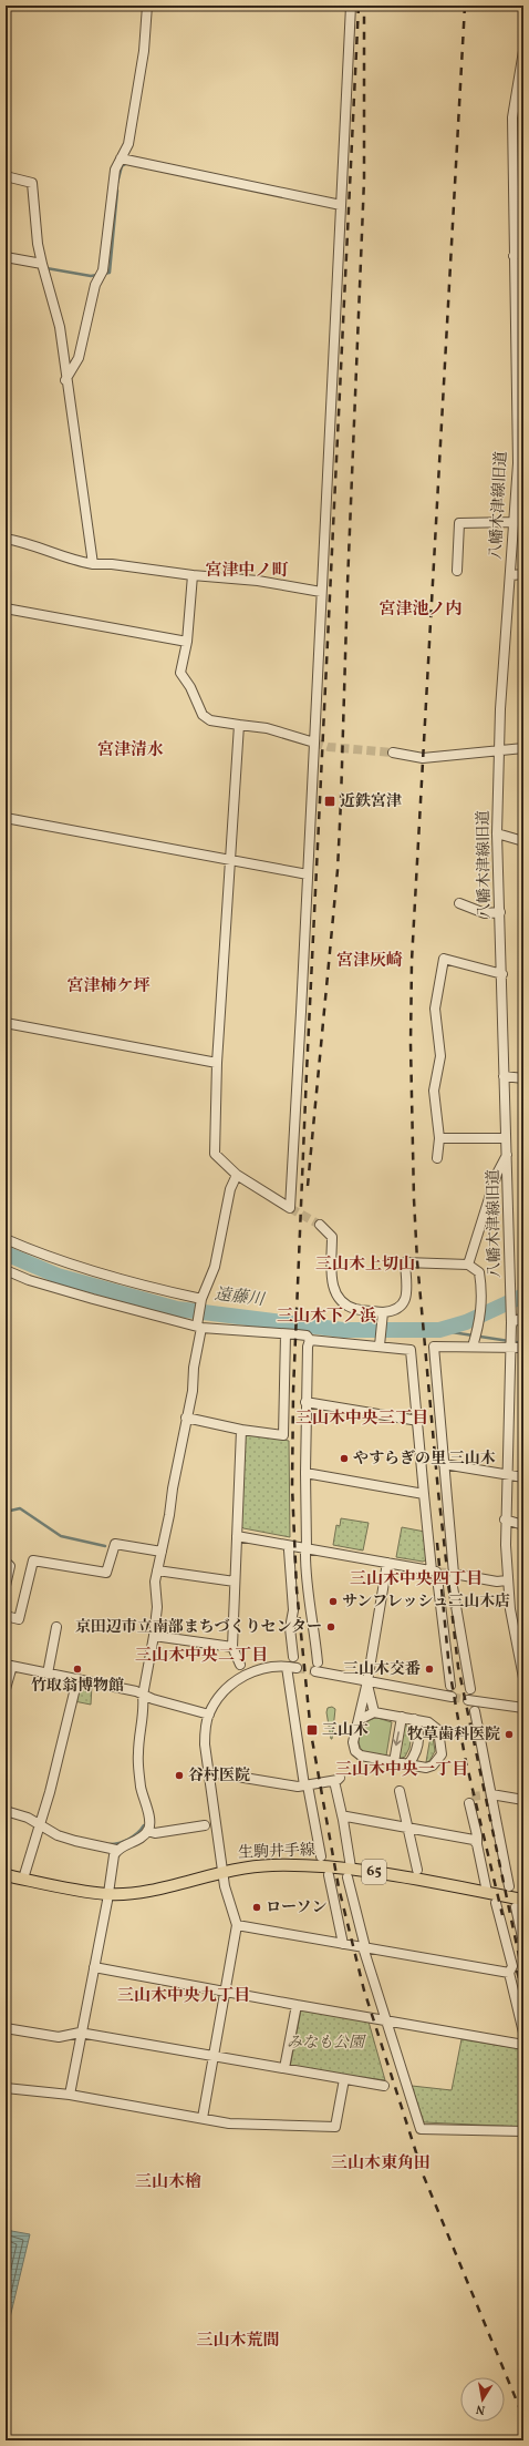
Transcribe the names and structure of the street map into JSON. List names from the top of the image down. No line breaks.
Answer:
{"streets":{"main road":["生駒井手線","65"],"street":["八幡木津線旧道"]},"districts":["宮津中ノ町","宮津池ノ内","宮津清水","宮津灰崎","宮津柿ケ坪","三山木上切山","三山木下ノ浜","三山木中央三丁目","三山木中央四丁目","三山木中央二丁目","三山木中央一丁目","三山木中央九丁目","三山木東角田","三山木檜","三山木荒間"],"water":["遠藤川"],"parks":["みなも公園"],"places":{"transit":["近鉄宮津","三山木"],"other":["やすらぎの里 三山木","サンフレッシュ三山木店","京田辺市立南部まちづくりセンター","竹取翁博物館","三山木交番","牧草歯科医院","谷村医院","ローソン"]},"north":"bottom"}
